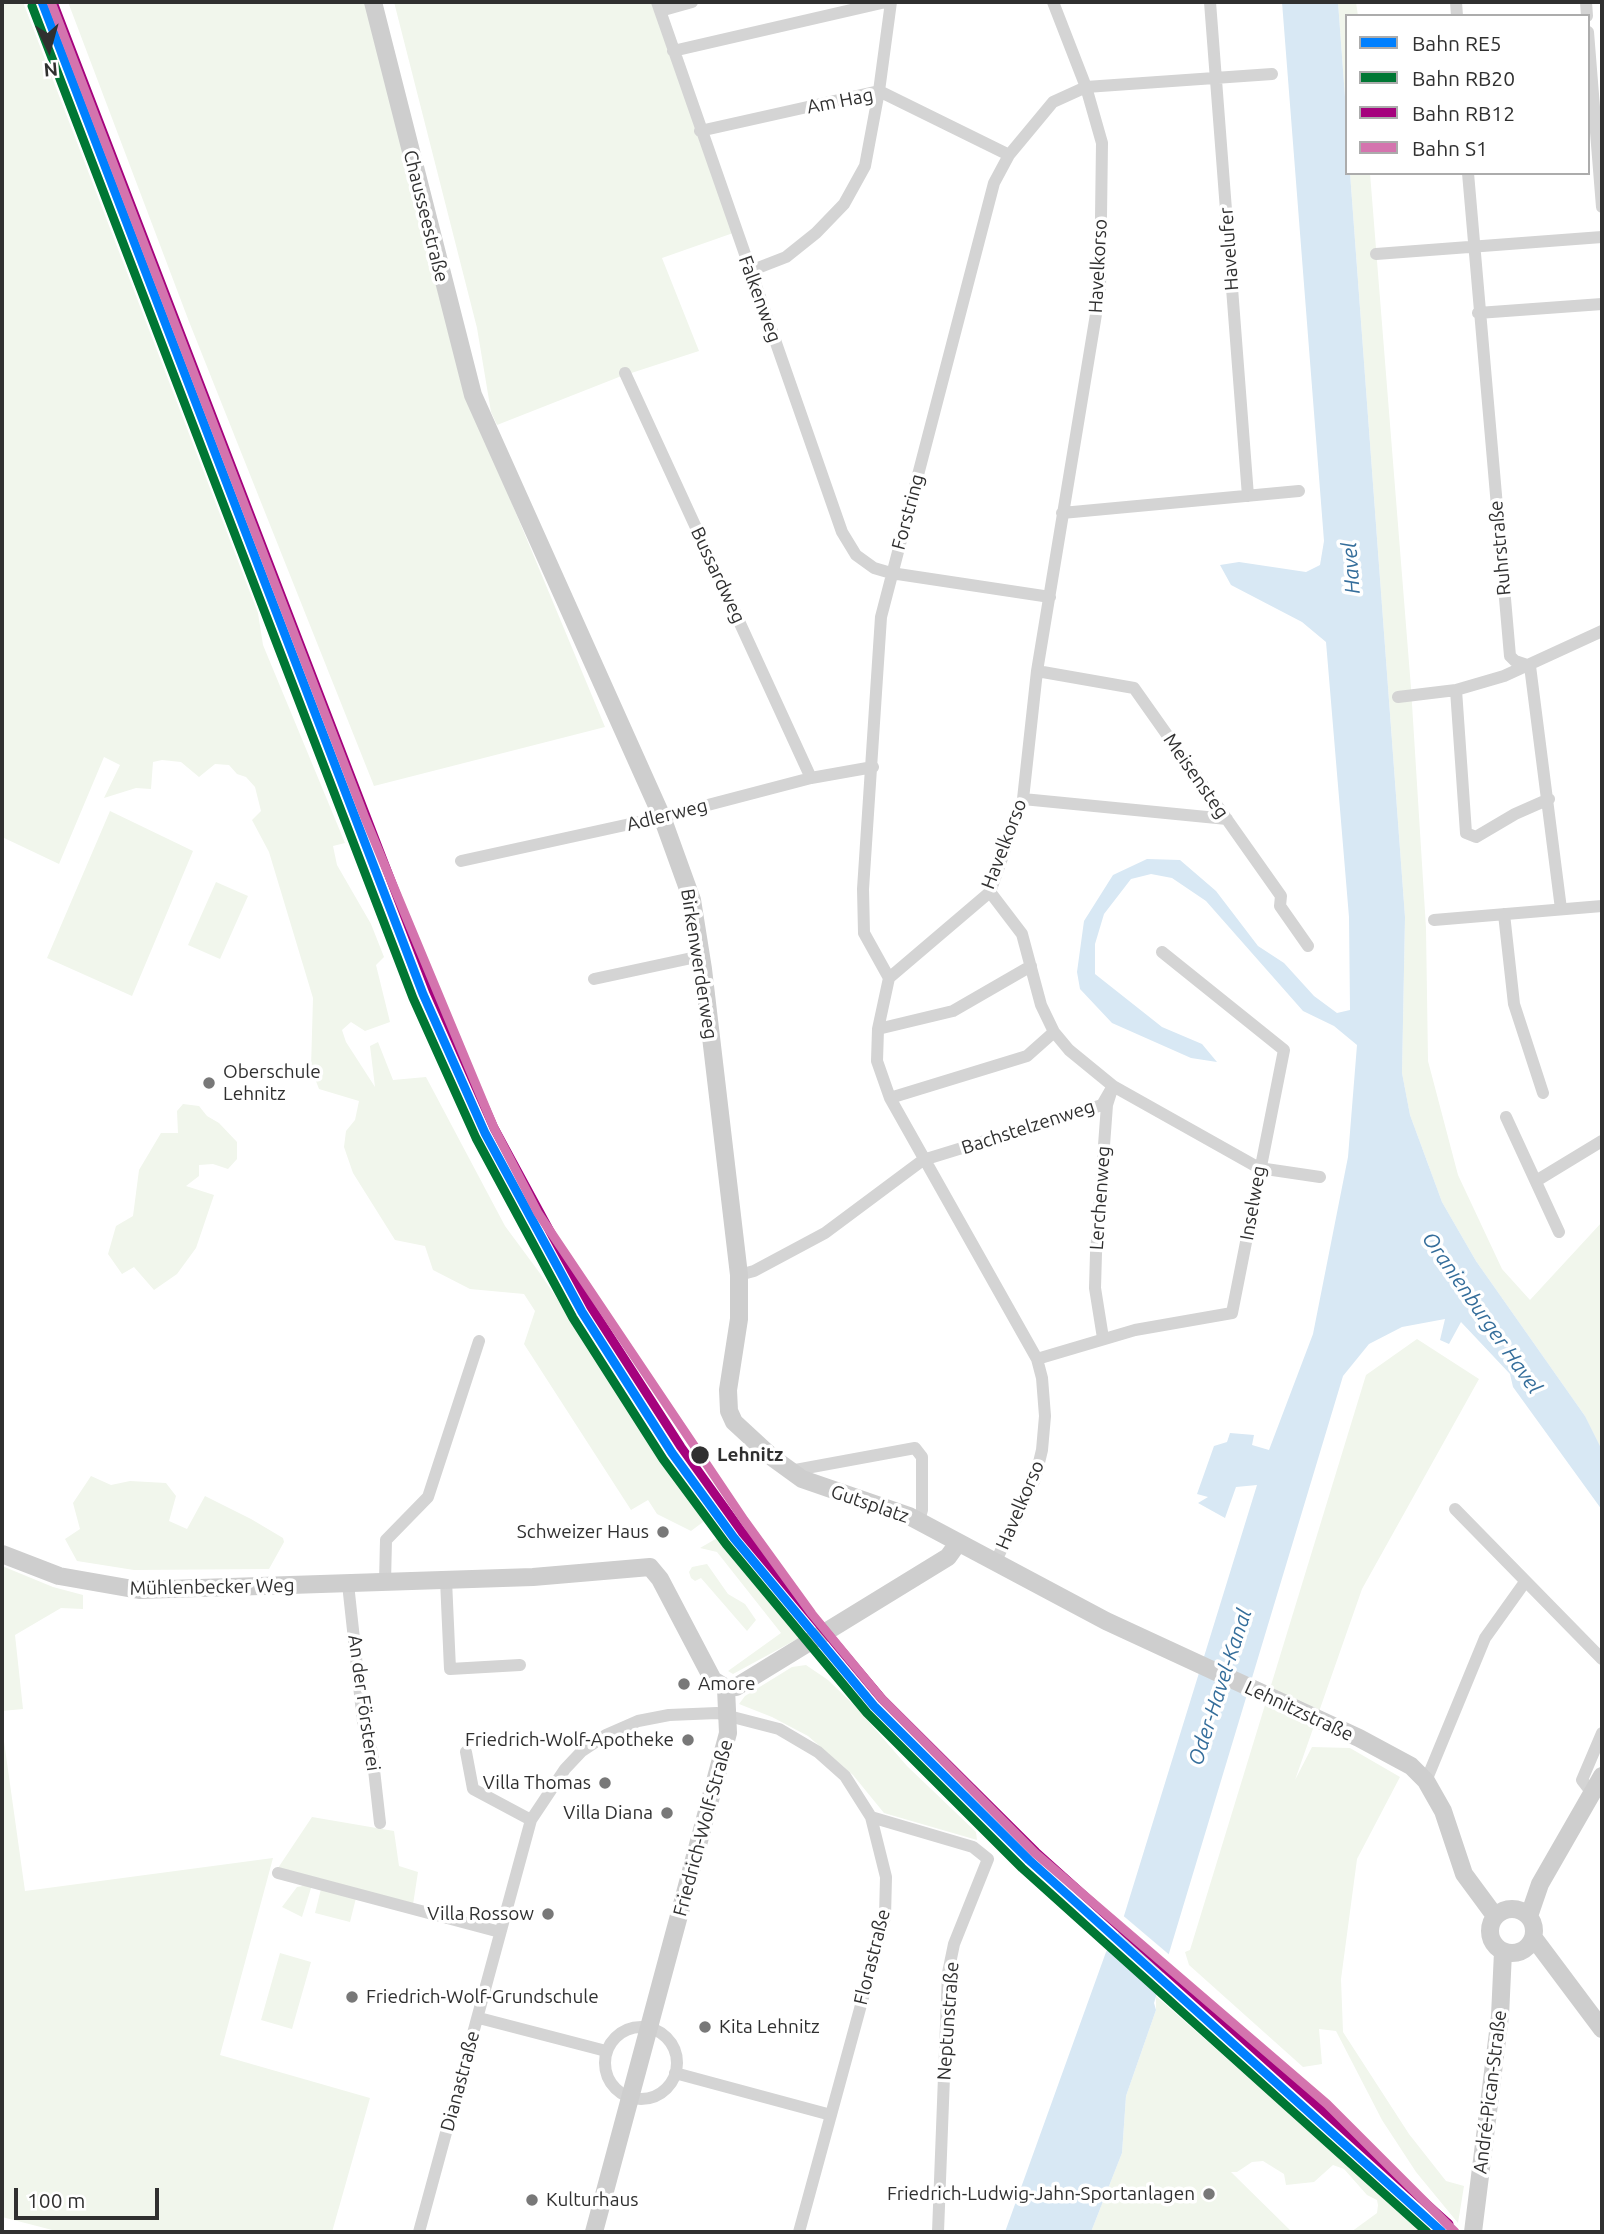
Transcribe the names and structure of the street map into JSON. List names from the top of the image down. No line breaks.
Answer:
{"streets":{"street":["Am Hag","Chausseestraße","Havelufer","Havelkorso","Falkenweg","Forstring","Ruhrstraße","Bussardweg","Meisensteg","Adlerweg","Birkenwerderweg","Bachstelzenweg","Lerchenweg","Inselweg","Gutsplatz","Mühlenbecker Weg","An der Försterei","Lehnitzstraße","Friedrich-Wolf-Straße","Florastraße","Neptunstraße","Dianastraße","André-Pican-Straße"]},"crossings":[["Am Hag","Falkenweg"],["Am Hag","Forstring"],["Chausseestraße","Birkenwerderweg"],["Havelkorso","Falkenweg"],["Havelkorso","Forstring"],["Havelkorso","Meisensteg"],["Havelkorso","Bachstelzenweg"],["Havelkorso","Inselweg"],["Havelkorso","Lehnitzstraße"],["Falkenweg","Forstring"],["Forstring","Adlerweg"],["Bussardweg","Adlerweg"],["Adlerweg","Birkenwerderweg"],["Birkenwerderweg","Bachstelzenweg"],["Birkenwerderweg","Gutsplatz"],["Bachstelzenweg","Lerchenweg"],["Bachstelzenweg","Inselweg"],["Lerchenweg","Inselweg"],["Gutsplatz","Lehnitzstraße"],["Mühlenbecker Weg","An der Försterei"],["Mühlenbecker Weg","Friedrich-Wolf-Straße"],["Lehnitzstraße","André-Pican-Straße"],["Friedrich-Wolf-Straße","Florastraße"],["Friedrich-Wolf-Straße","Dianastraße"],["Florastraße","Neptunstraße"],["Florastraße","Dianastraße"]],"water":["Havel","Oranienburger Havel","Oder-Havel-Kanal"],"places":["Oberschule Lehnitz","Lehnitz","Schweizer Haus","Amore","Friedrich-Wolf-Apotheke","Villa Thomas","Villa Diana","Villa Rossow","Friedrich-Wolf-Grundschule","Kita Lehnitz","Friedrich-Ludwig-Jahn-Sportanlagen","Kulturhaus"],"lines":["rail line RE5","rail line RB12","rail line S1","rail line RB20"],"legend":["Bahn RE5","Bahn RB20","Bahn RB12","Bahn S1"],"scale_bar":"100 m","north":"bottom"}
